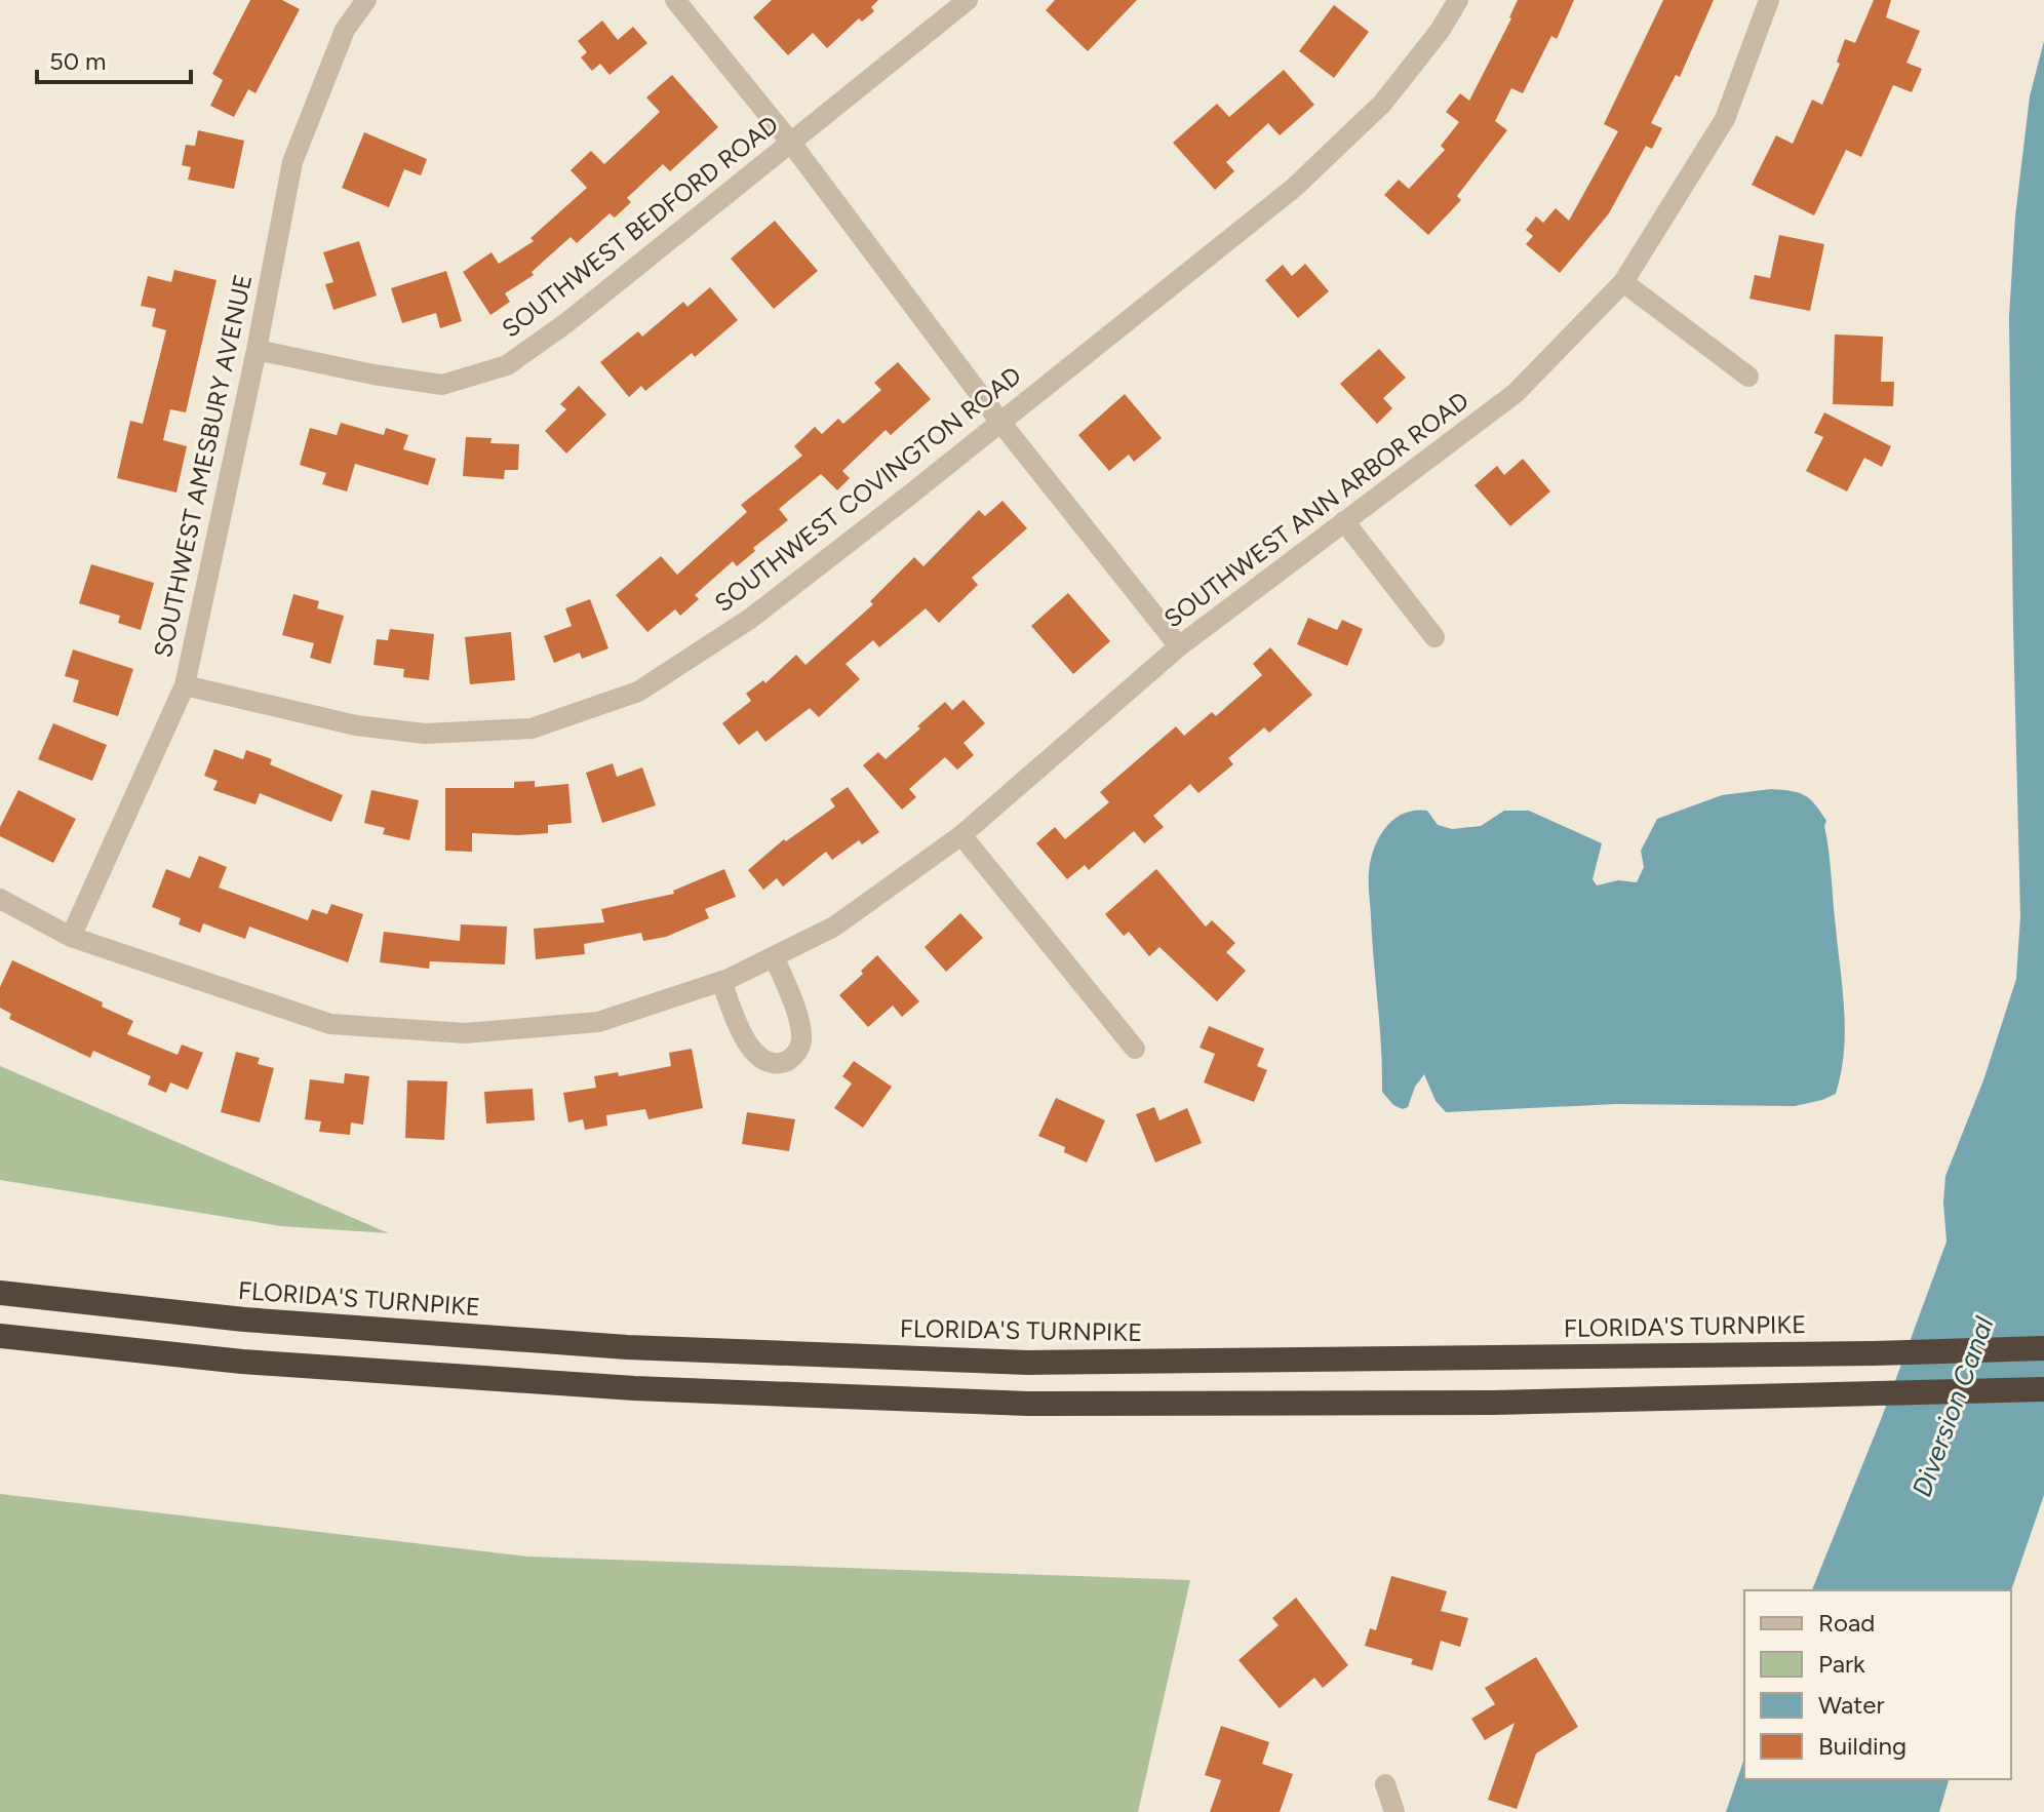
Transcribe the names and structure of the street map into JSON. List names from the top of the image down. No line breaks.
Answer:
{"streets":{"highway":["FLORIDA'S TURNPIKE"],"street":["SOUTHWEST BEDFORD ROAD","SOUTHWEST AMESBURY AVENUE","SOUTHWEST COVINGTON ROAD","SOUTHWEST ANN ARBOR ROAD"]},"crossings":[["SOUTHWEST BEDFORD ROAD","SOUTHWEST AMESBURY AVENUE"],["SOUTHWEST AMESBURY AVENUE","SOUTHWEST COVINGTON ROAD"],["SOUTHWEST AMESBURY AVENUE","SOUTHWEST ANN ARBOR ROAD"]],"water":["Diversion Canal"],"legend":["Road","Park","Water","Building"],"scale_bar":"50 m"}
